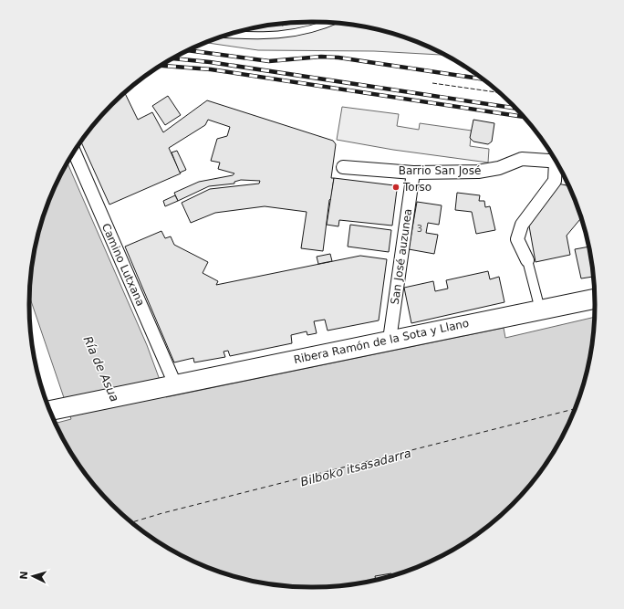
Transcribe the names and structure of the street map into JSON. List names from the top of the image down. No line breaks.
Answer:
{"streets":{"main road":["Ribera Ramón de la Sota y Llano"],"street":["Barrio San José","San José auzunea","Camino Lutxana"]},"crossings":[["Barrio San José","San José auzunea"],["Barrio San José","Ribera Ramón de la Sota y Llano"],["San José auzunea","Ribera Ramón de la Sota y Llano"],["Camino Lutxana","Ribera Ramón de la Sota y Llano"]],"water":["Ría de Asua","Bilboko itsasadarra"],"places":["Torso"],"house_numbers":["3"],"north":"left"}
